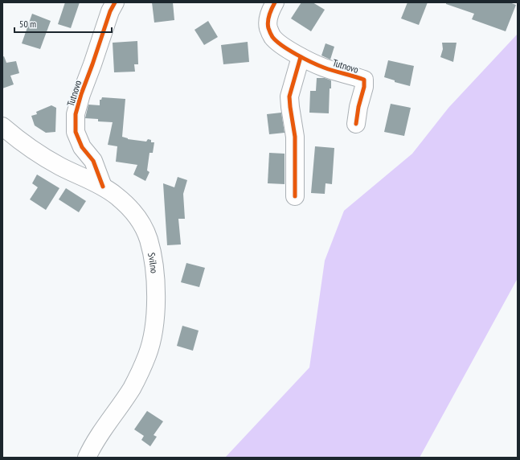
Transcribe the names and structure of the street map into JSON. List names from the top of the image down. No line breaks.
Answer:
{"streets":{"street":["Tutnovo","Svilno"]},"crossings":[["Tutnovo","Svilno"]],"scale_bar":"50 m"}
